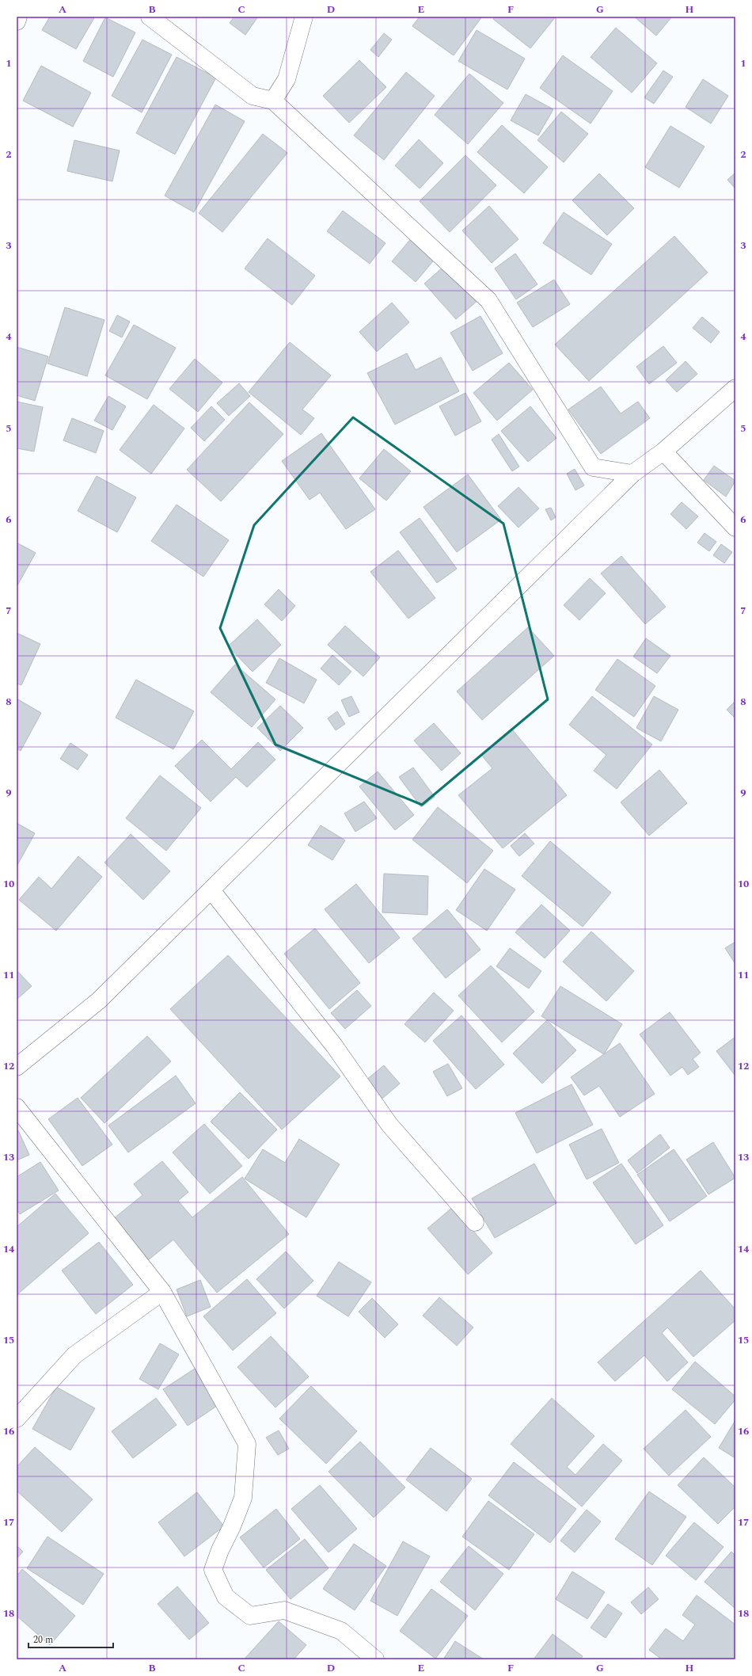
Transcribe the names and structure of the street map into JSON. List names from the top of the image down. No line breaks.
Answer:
{"scale_bar":"20 m","grid":{"columns":["A","B","C","D","E","F","G","H"],"rows":["1","2","3","4","5","6","7","8","9","10","11","12","13","14","15","16","17","18"]}}
